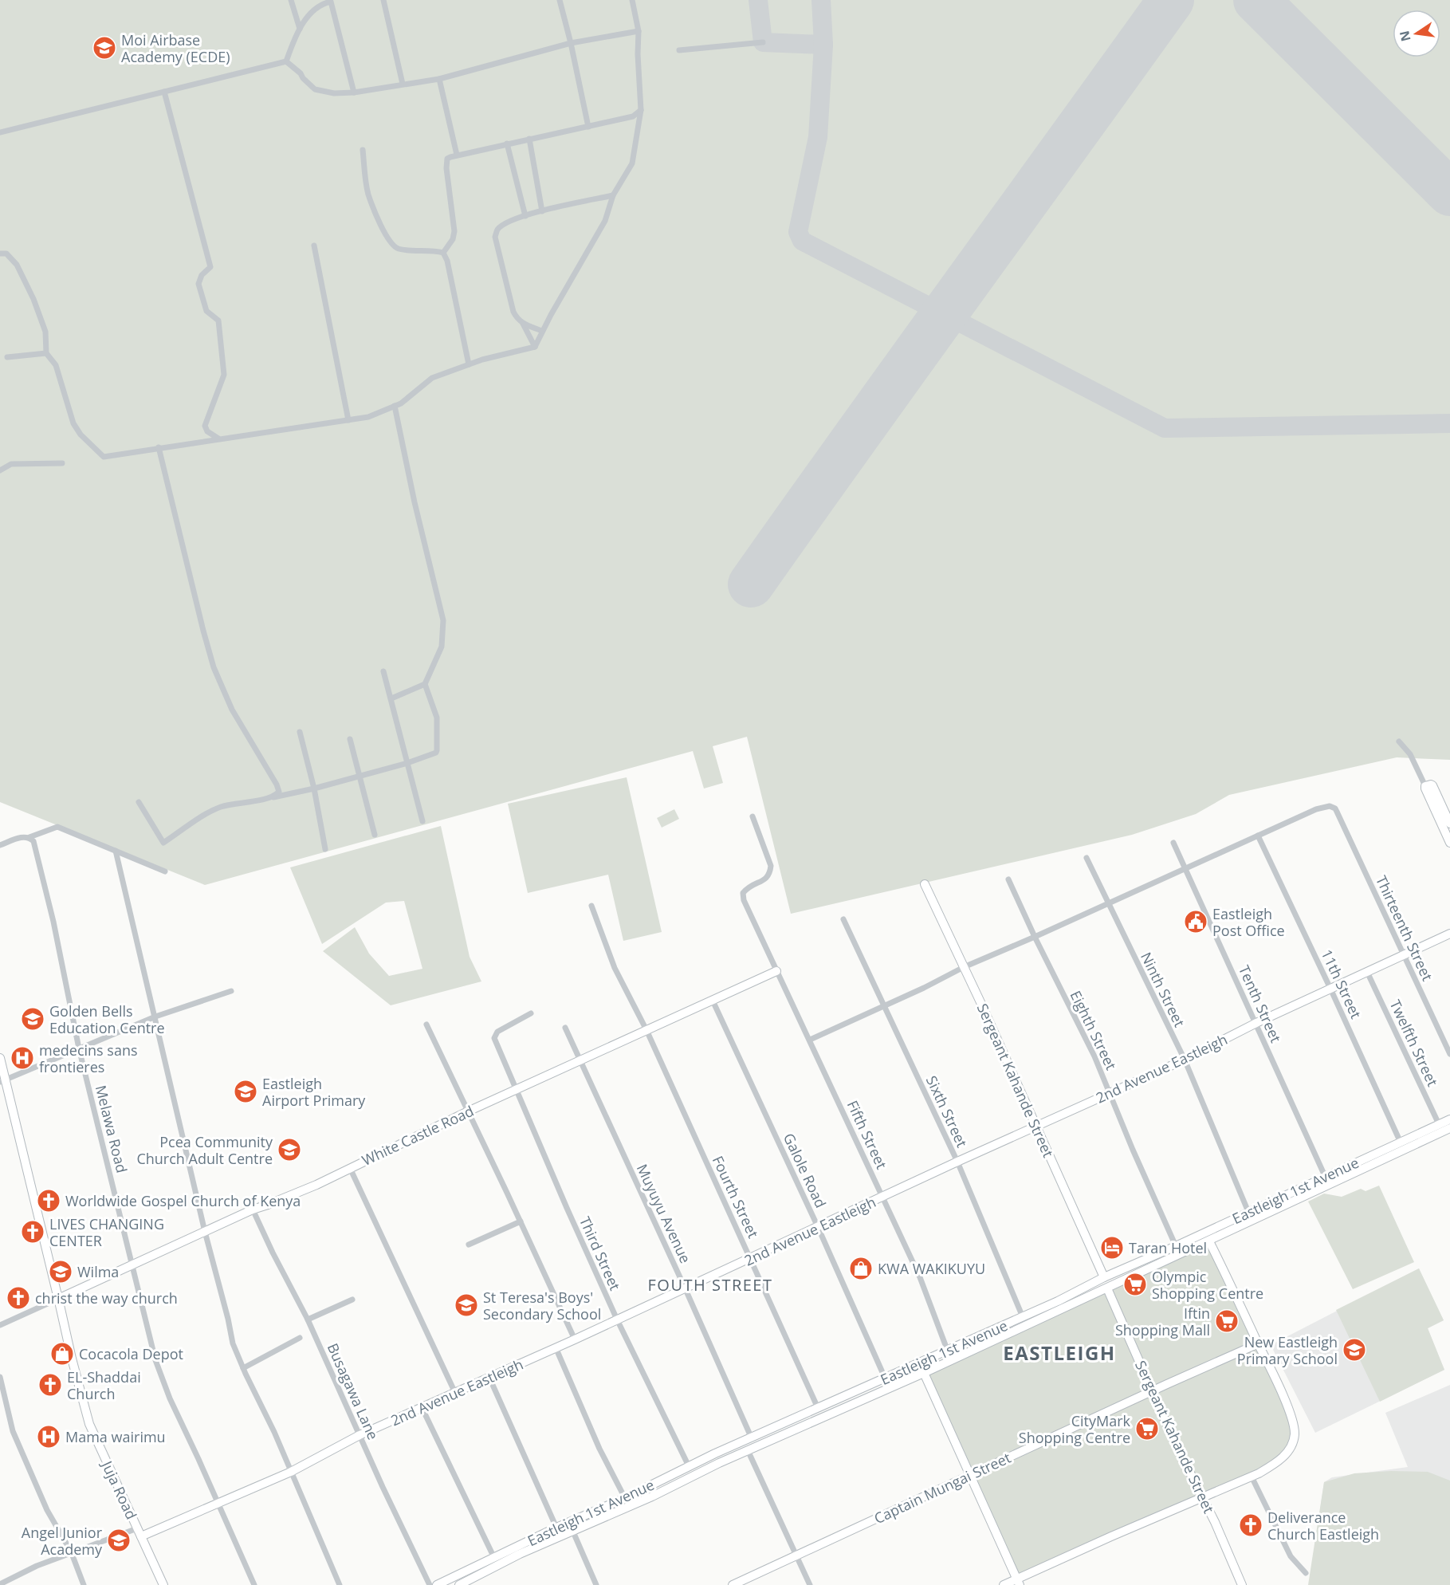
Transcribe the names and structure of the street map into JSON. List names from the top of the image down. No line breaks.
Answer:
{"streets":{"street":["Thirteenth Street","11th Street","Ninth Street","Tenth Street","Eighth Street","Twelfth Street","2nd Avenue Eastleigh","Sergeant Kahande Street","Sixth Street","Melawa Road","Fifth Street","White Castle Road","Galole Road","Eastleigh 1st Avenue","Fourth Street","Muyuyu Avenue","Third Street","Busagawa Lane","Captain Mungai Street","Juja Road"]},"crossings":[["Thirteenth Street","11th Street"],["Thirteenth Street","2nd Avenue Eastleigh"],["11th Street","2nd Avenue Eastleigh"],["11th Street","Eastleigh 1st Avenue"],["Ninth Street","2nd Avenue Eastleigh"],["Ninth Street","Eastleigh 1st Avenue"],["Tenth Street","2nd Avenue Eastleigh"],["Tenth Street","Eastleigh 1st Avenue"],["Eighth Street","2nd Avenue Eastleigh"],["Eighth Street","Eastleigh 1st Avenue"],["Twelfth Street","2nd Avenue Eastleigh"],["Twelfth Street","Eastleigh 1st Avenue"],["2nd Avenue Eastleigh","Sergeant Kahande Street"],["2nd Avenue Eastleigh","Sixth Street"],["2nd Avenue Eastleigh","Melawa Road"],["2nd Avenue Eastleigh","Fifth Street"],["2nd Avenue Eastleigh","Galole Road"],["2nd Avenue Eastleigh","Fourth Street"],["2nd Avenue Eastleigh","Muyuyu Avenue"],["2nd Avenue Eastleigh","Third Street"],["2nd Avenue Eastleigh","Busagawa Lane"],["2nd Avenue Eastleigh","Juja Road"],["Sergeant Kahande Street","Eastleigh 1st Avenue"],["Sergeant Kahande Street","Captain Mungai Street"],["Sixth Street","Eastleigh 1st Avenue"],["Melawa Road","White Castle Road"],["Fifth Street","White Castle Road"],["Fifth Street","Eastleigh 1st Avenue"],["White Castle Road","Galole Road"],["White Castle Road","Fourth Street"],["White Castle Road","Muyuyu Avenue"],["White Castle Road","Third Street"],["White Castle Road","Busagawa Lane"],["White Castle Road","Juja Road"],["Galole Road","Eastleigh 1st Avenue"],["Eastleigh 1st Avenue","Fourth Street"],["Eastleigh 1st Avenue","Muyuyu Avenue"],["Eastleigh 1st Avenue","Third Street"]],"districts":["FOUTH STREET","EASTLEIGH"],"places":{"school or university":["Moi Airbase Academy (ECDE)","Golden Bells Education Centre","Eastleigh Airport Primary","Pcea Community Church Adult Centre","Wilma","St Teresa's Boys' Secondary School","New Eastleigh Primary School","Angel Junior Academy"],"public building":["Eastleigh Post Office"],"hospital":["medecins sans frontieres","Mama wairimu"],"church":["Worldwide Gospel Church of Kenya","LIVES CHANGING CENTER","christ the way church","EL-Shaddai Church","Deliverance Church Eastleigh"],"hotel":["Taran Hotel"],"shop":["KWA WAKIKUYU","Cocacola Depot"],"supermarket":["Olympic Shopping Centre","Iftin Shopping Mall","CityMark Shopping Centre"]},"north":"left"}
